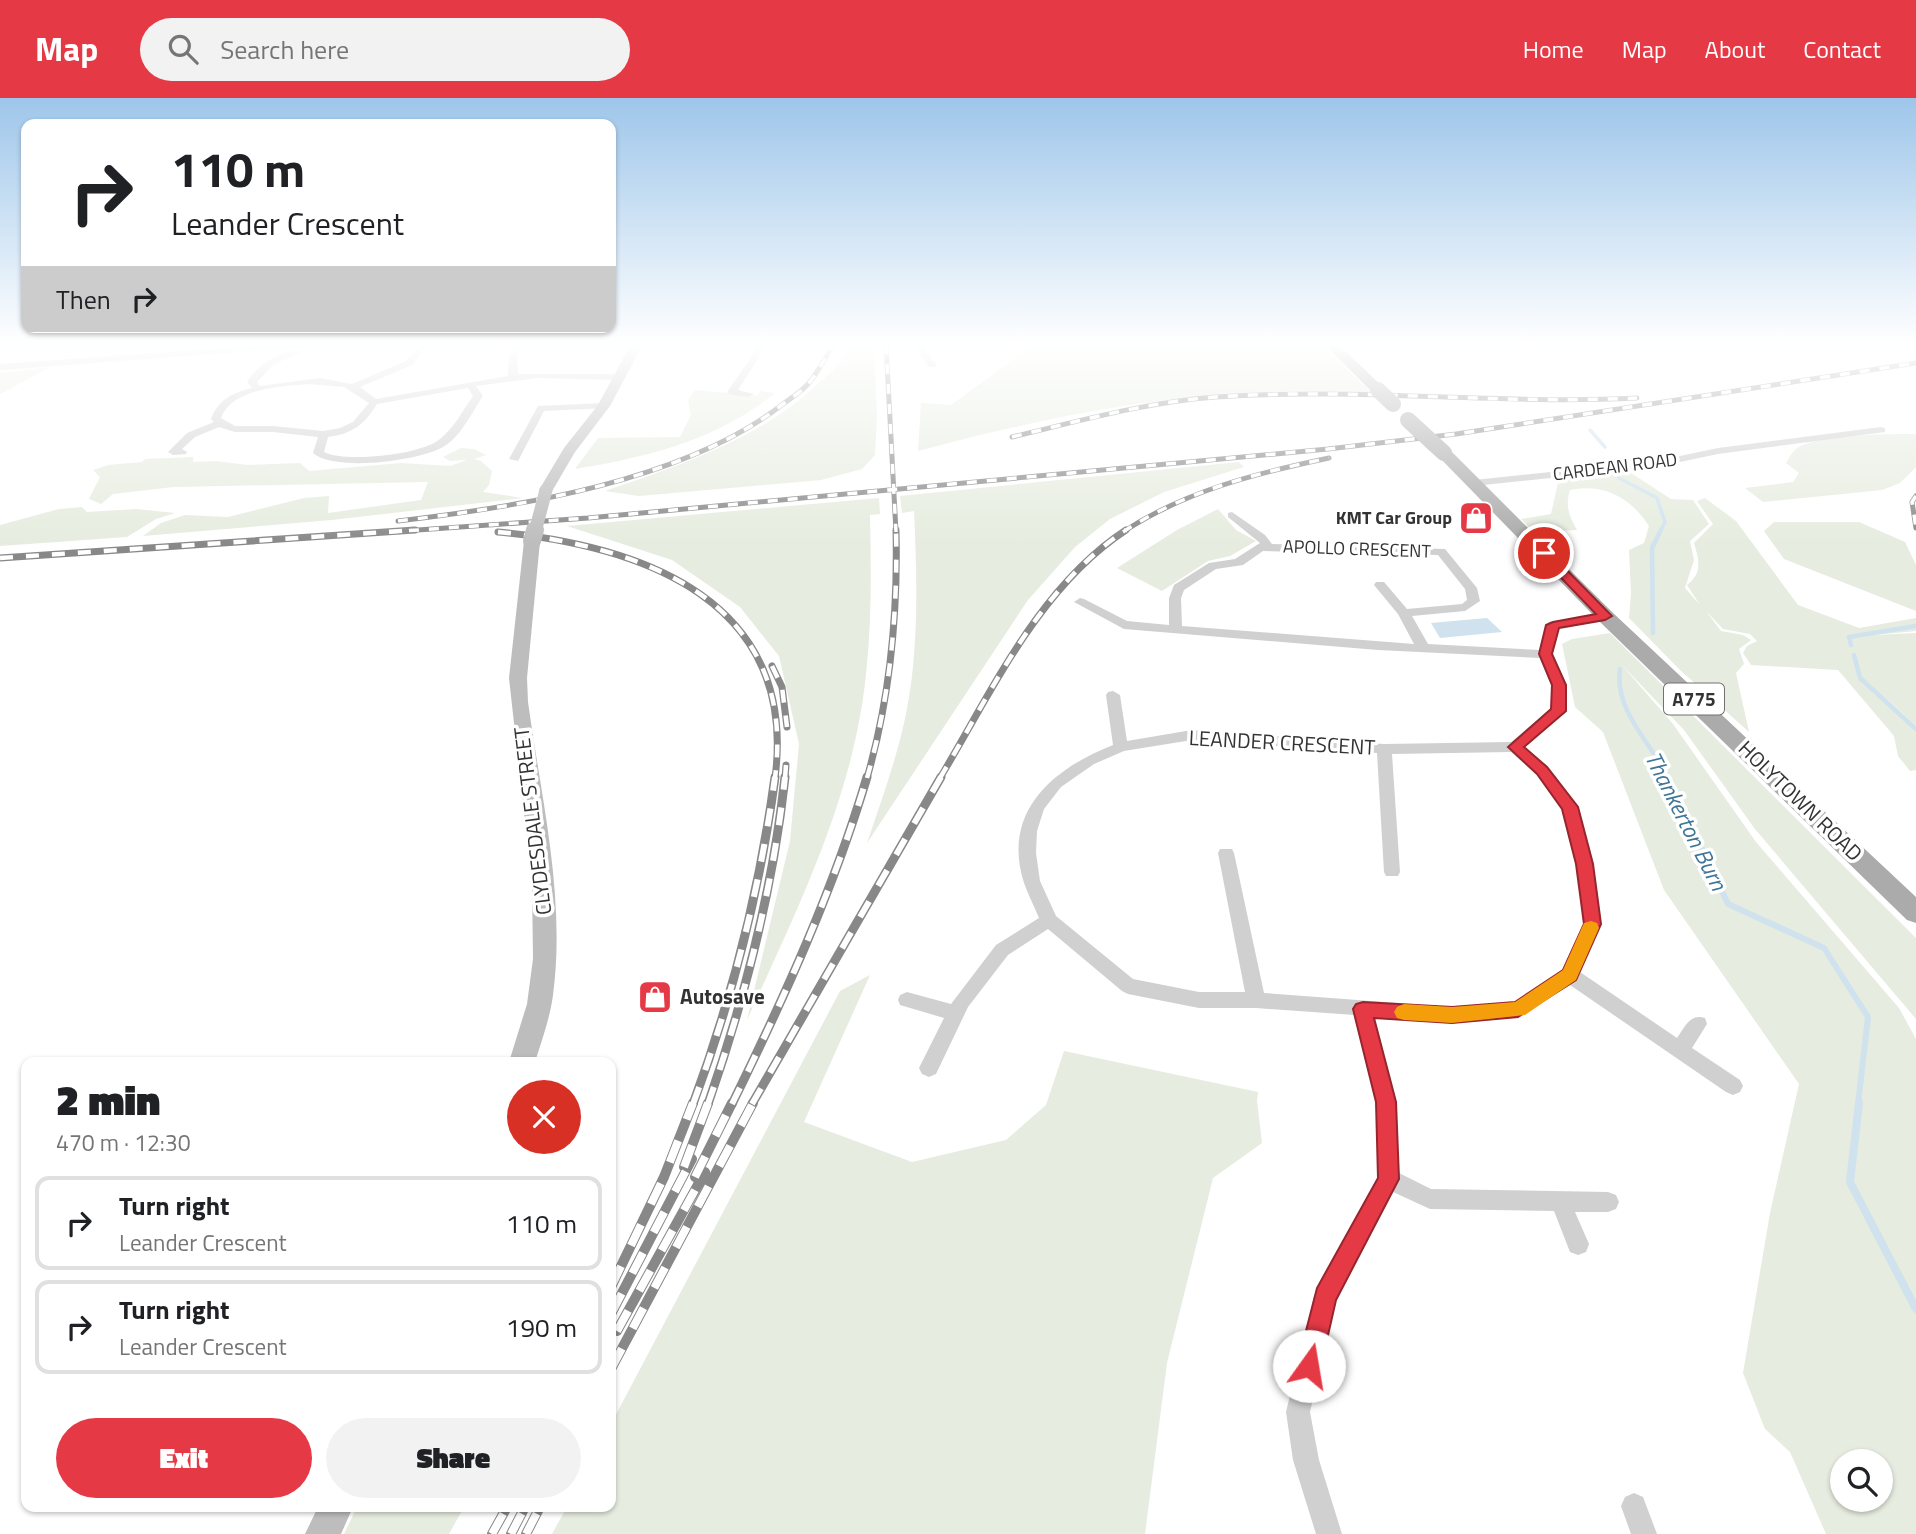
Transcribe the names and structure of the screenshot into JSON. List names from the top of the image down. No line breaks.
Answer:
{"streets":{"main road":["A775","HOLYTOWN ROAD","CLYDESDALE STREET"],"street":["CARDEAN ROAD","APOLLO CRESCENT","LEANDER CRESCENT"]},"crossings":[["CARDEAN ROAD","A775"],["CARDEAN ROAD","HOLYTOWN ROAD"],["A775","HOLYTOWN ROAD"]],"water":["Thankerton Burn"],"places":{"shop":["KMT Car Group","Autosave"]},"page":{"header":"Map","search":"Search here","nav":["Home","Map","About","Contact"],"turn":["110 m","Leander Crescent"],"then":"Then","heading":["2 min","470 m · 12:30"],"list":[{"name":"Turn right","note":"Leander Crescent","value":"110 m"},{"name":"Turn right","note":"Leander Crescent","value":"190 m"}],"buttons":["Exit","Share"]}}
